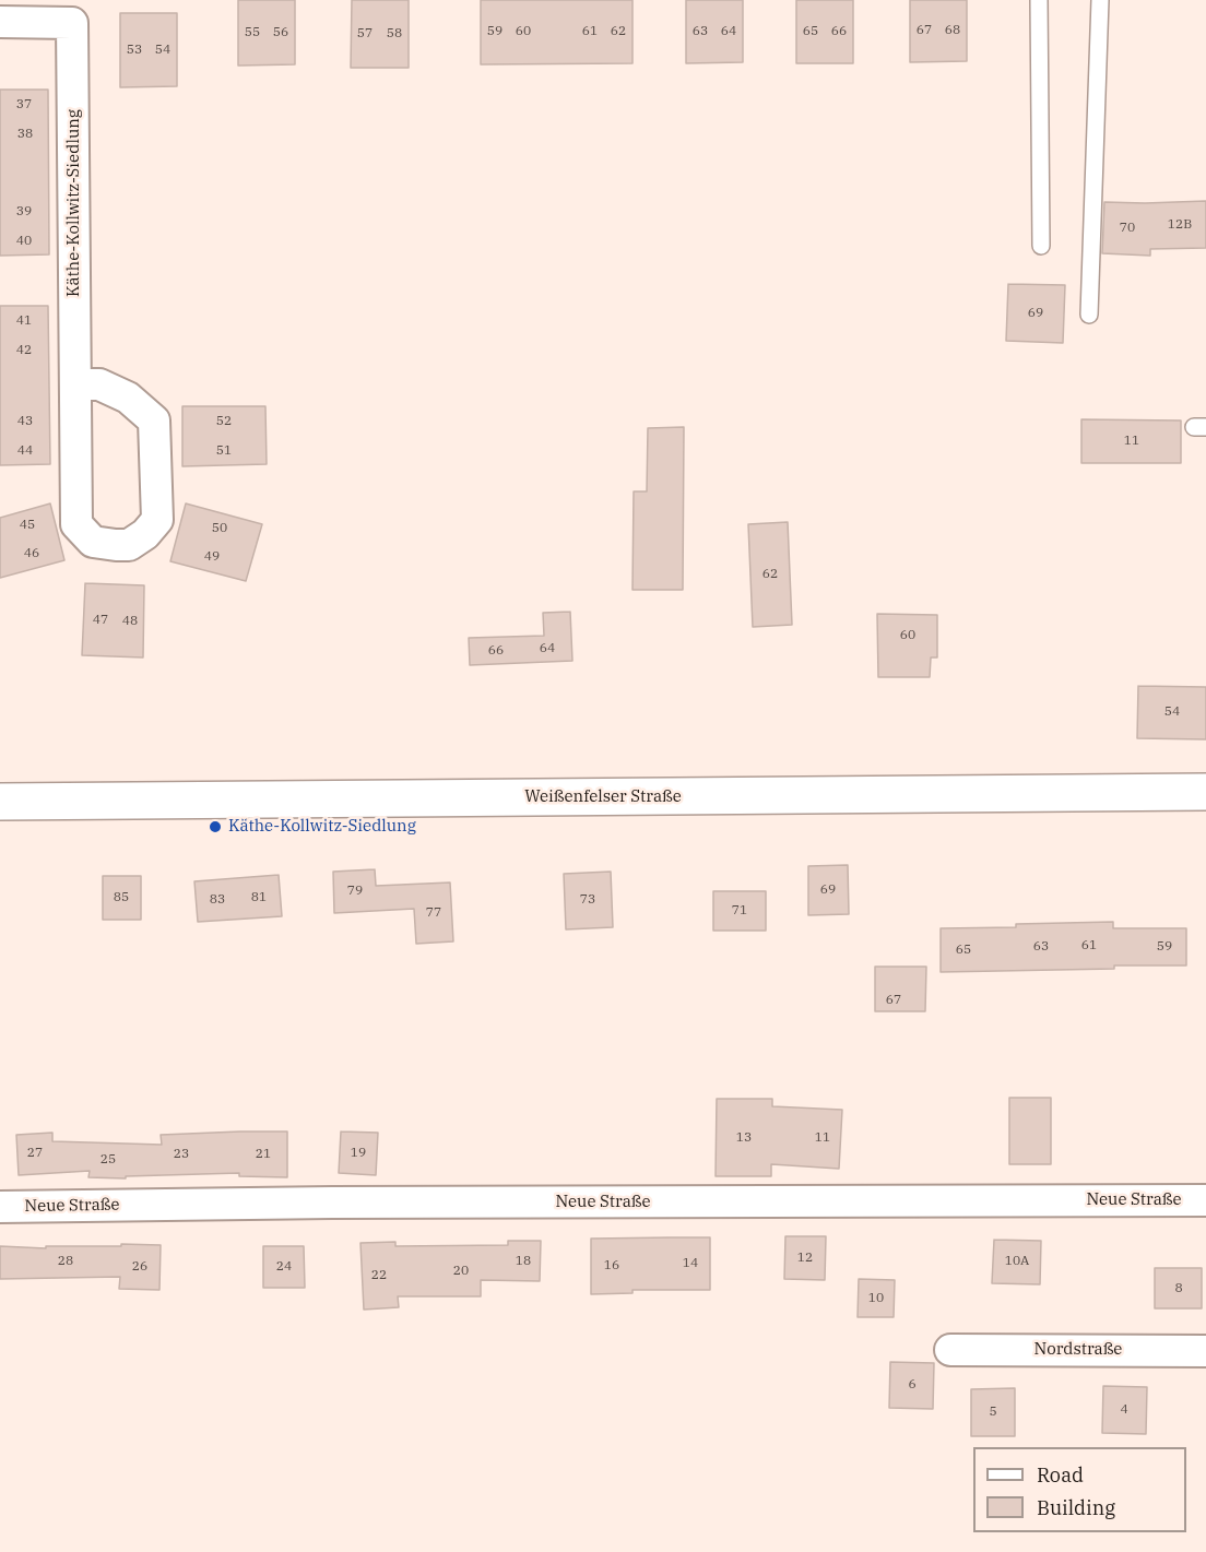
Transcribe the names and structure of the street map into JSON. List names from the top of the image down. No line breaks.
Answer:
{"streets":{"street":["Käthe-Kollwitz-Siedlung","Weißenfelser Straße","Neue Straße","Nordstraße"]},"places":["Käthe-Kollwitz-Siedlung"],"house_numbers":["67","68","59","60","61","62","63","64","65","66","55","56","57","58","53","54","37","38","39","12B","70","40","69","41","42","43","52","11","44","51","45","50","46","49","62","47","48","60","64","66","54","69","79","85","81","83","73","71","77","61","63","59","65","67","13","11","27","19","23","21","25","12","28","18","10A","14","16","26","24","20","22","8","10","6","4","5"],"legend":["Road","Building"]}
